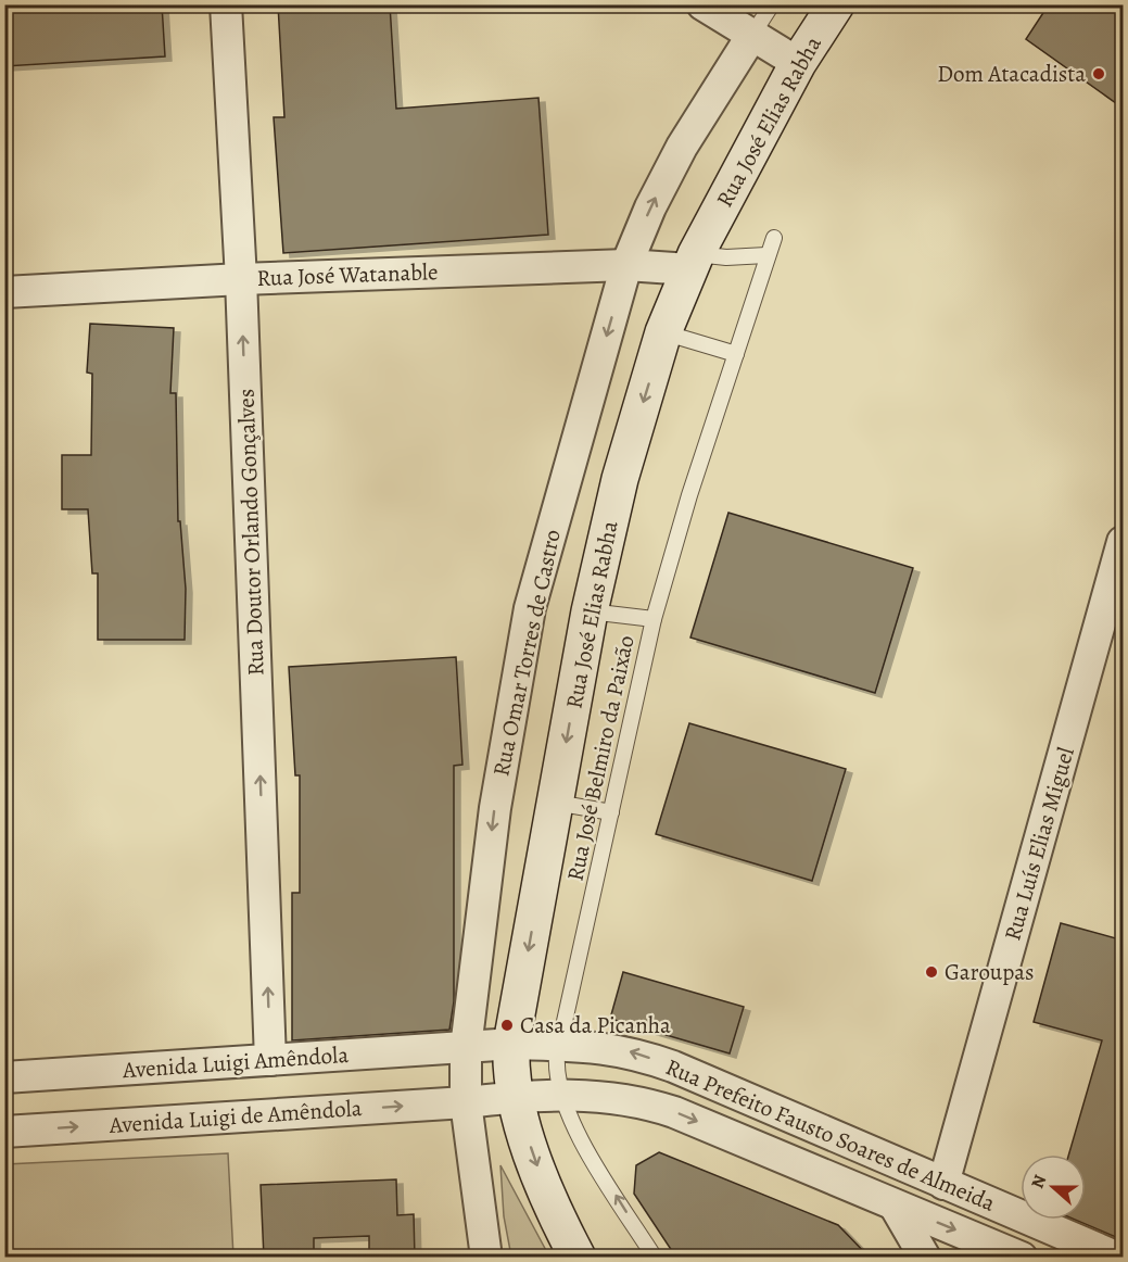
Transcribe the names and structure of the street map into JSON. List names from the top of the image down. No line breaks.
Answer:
{"streets":{"street":["Rua José Elias Rabha","Rua José Watanable","Rua Doutor Orlando Gonçalves","Rua Omar Torres de Castro","Rua Luís Elias Miguel","Avenida Luigi Amêndola","Avenida Luigi de Amêndola","Rua Prefeito Fausto Soares de Almeida"],"lane":["Rua José Belmiro da Paixão"]},"crossings":[["Rua José Elias Rabha","Rua José Watanable"],["Rua José Elias Rabha","Avenida Luigi Amêndola"],["Rua José Elias Rabha","Avenida Luigi de Amêndola"],["Rua José Elias Rabha","Rua Prefeito Fausto Soares de Almeida"],["Rua José Watanable","Rua Doutor Orlando Gonçalves"],["Rua José Watanable","Rua Omar Torres de Castro"],["Rua Doutor Orlando Gonçalves","Avenida Luigi Amêndola"],["Rua Omar Torres de Castro","Avenida Luigi Amêndola"],["Rua Omar Torres de Castro","Avenida Luigi de Amêndola"],["Rua José Belmiro da Paixão","Rua Prefeito Fausto Soares de Almeida"],["Rua Luís Elias Miguel","Rua Prefeito Fausto Soares de Almeida"],["Avenida Luigi Amêndola","Rua Prefeito Fausto Soares de Almeida"],["Avenida Luigi de Amêndola","Rua Prefeito Fausto Soares de Almeida"]],"one_way":["Rua José Elias Rabha","Rua Doutor Orlando Gonçalves","Avenida Luigi de Amêndola"],"places":["Dom Atacadista","Garoupas","Casa da Picanha"],"north":"left"}
